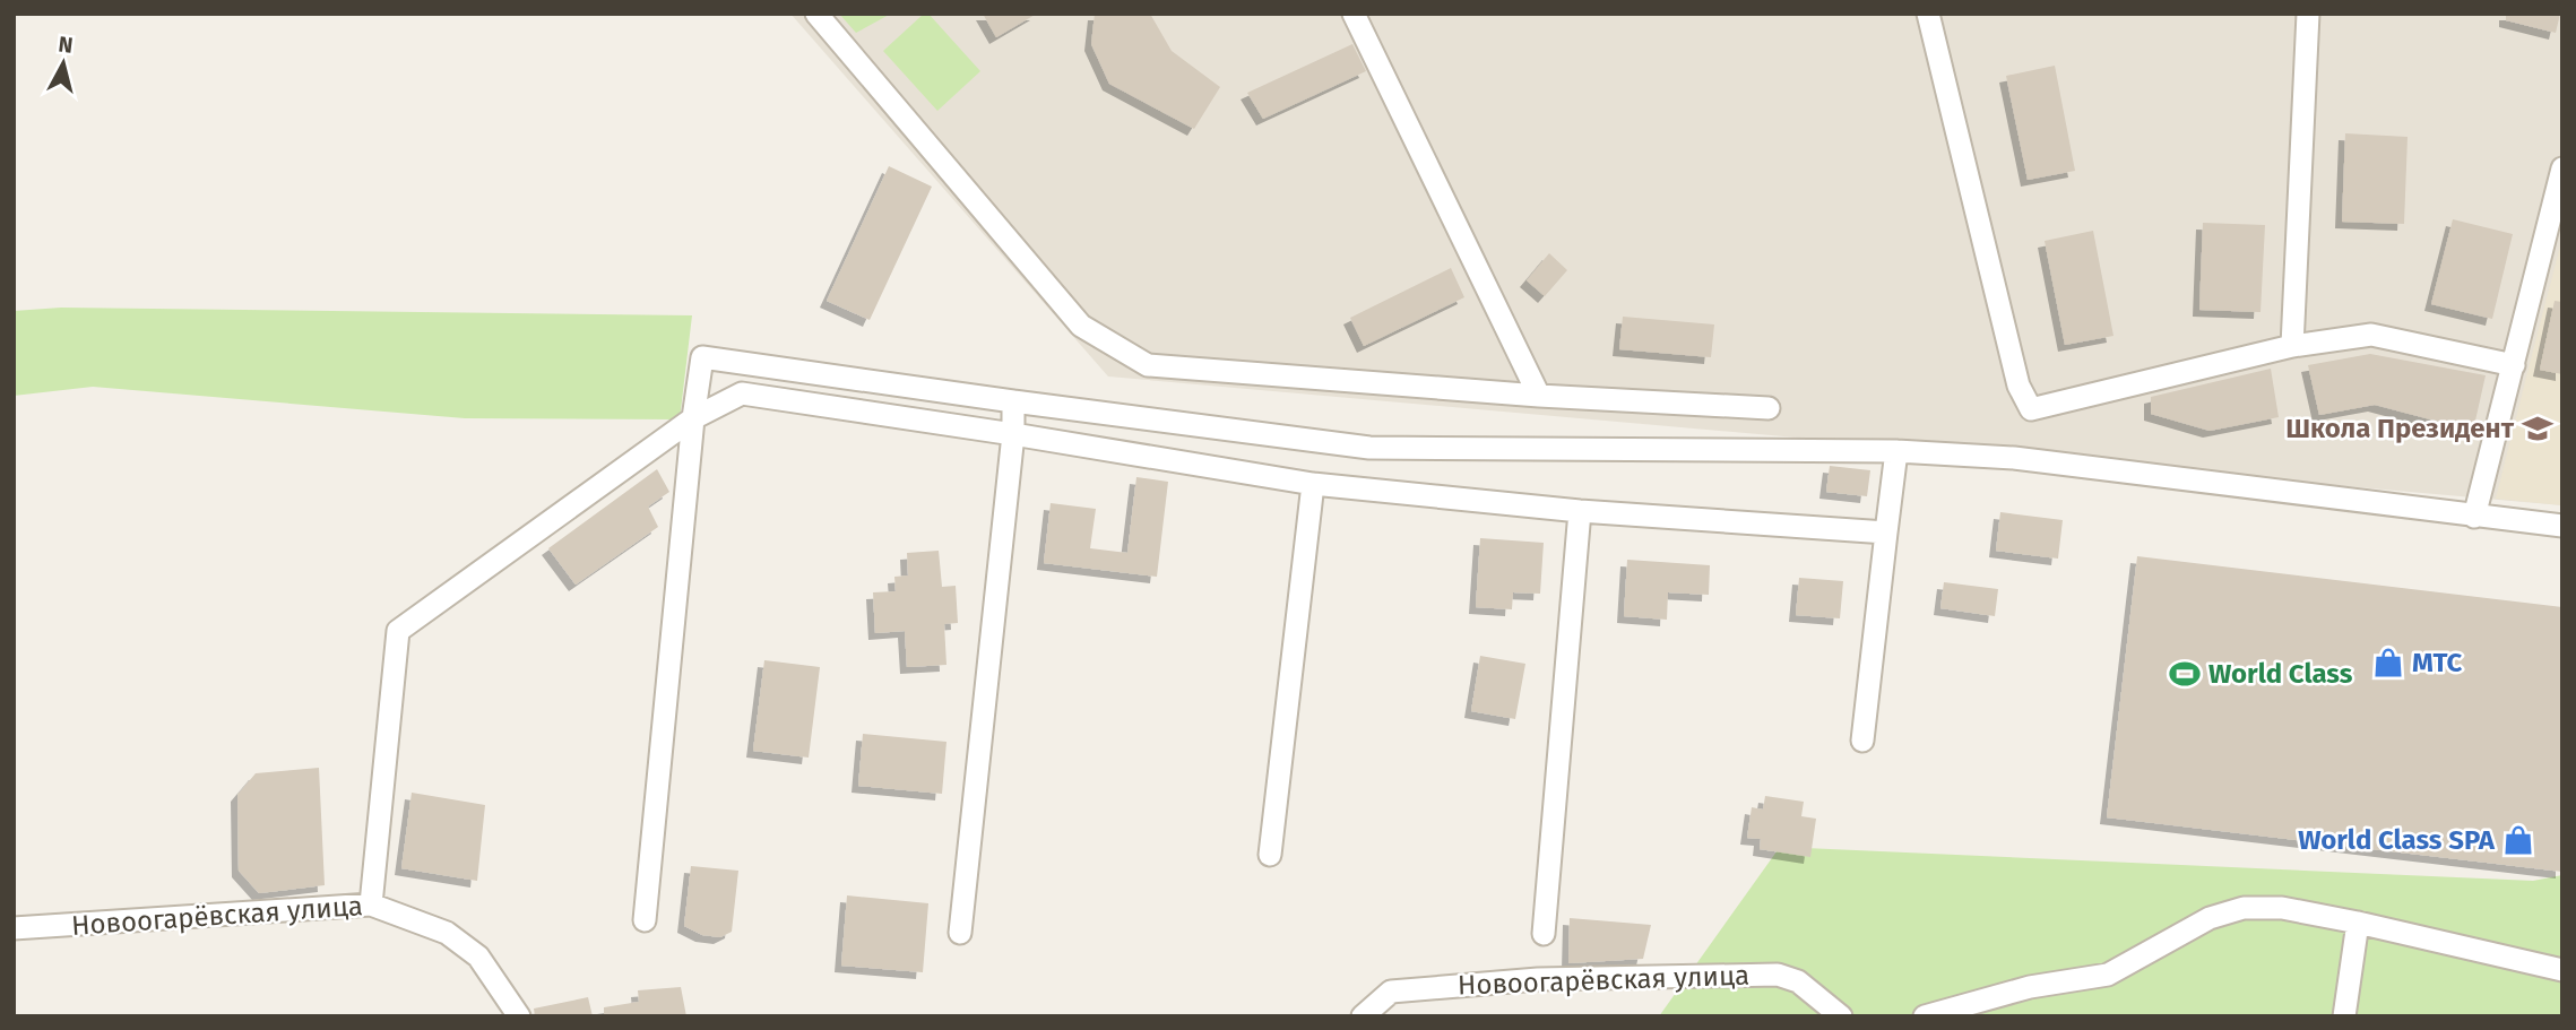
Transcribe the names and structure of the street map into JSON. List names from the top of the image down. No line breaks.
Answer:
{"streets":{"street":["Новоогарёвская улица"]},"places":{"school or university":["Школа Президент"],"shop":["МТС","World Class SPA"],"sports":["World Class"]},"north":"top"}
